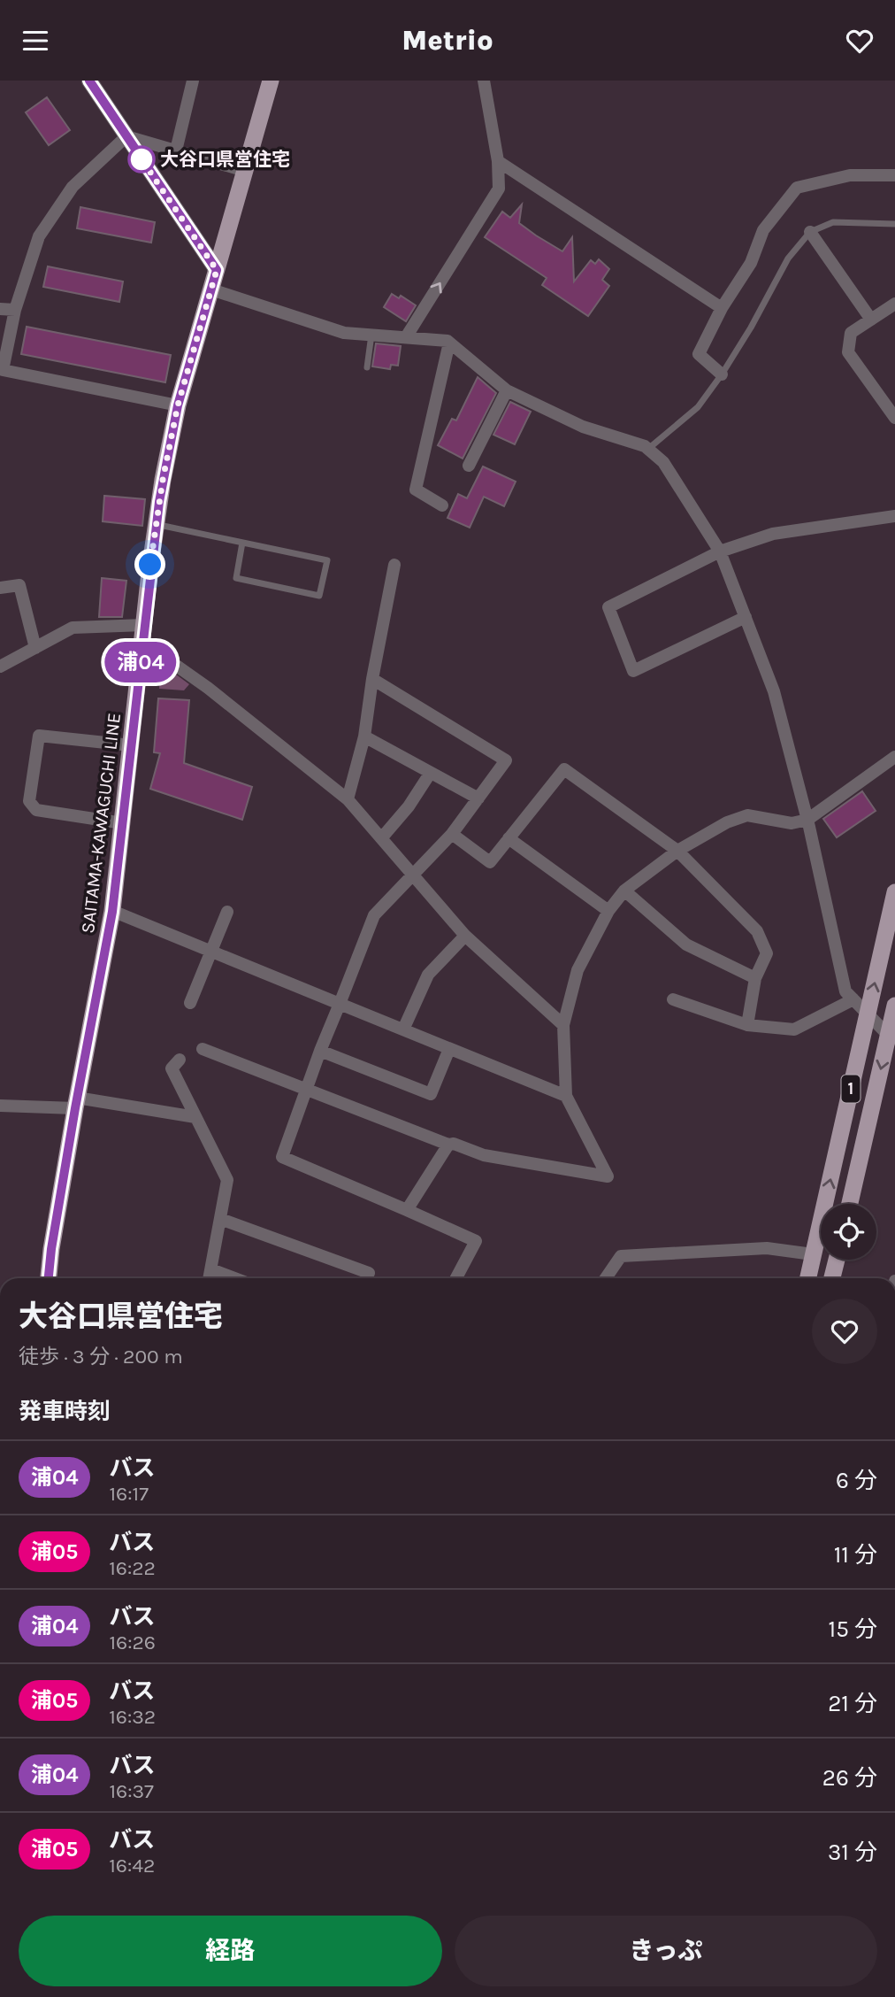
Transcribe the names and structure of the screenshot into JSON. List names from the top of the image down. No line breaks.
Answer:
{"streets":{"main road":["SAITAMA-KAWAGUCHI LINE","1"]},"places":["大谷口県営住宅"],"lines":["bus line 浦04"],"page":{"header":"Metrio","on_map":"浦04","heading":[["大谷口県営住宅","徒歩 · 3 分 · 200 m"],"発車時刻"],"list":[{"mark":"浦04","name":"バス","note":"16:17","value":"6 分"},{"mark":"浦05","name":"バス","note":"16:22","value":"11 分"},{"mark":"浦04","name":"バス","note":"16:26","value":"15 分"},{"mark":"浦05","name":"バス","note":"16:32","value":"21 分"},{"mark":"浦04","name":"バス","note":"16:37","value":"26 分"},{"mark":"浦05","name":"バス","note":"16:42","value":"31 分"}],"buttons":["経路","きっぷ"]}}
